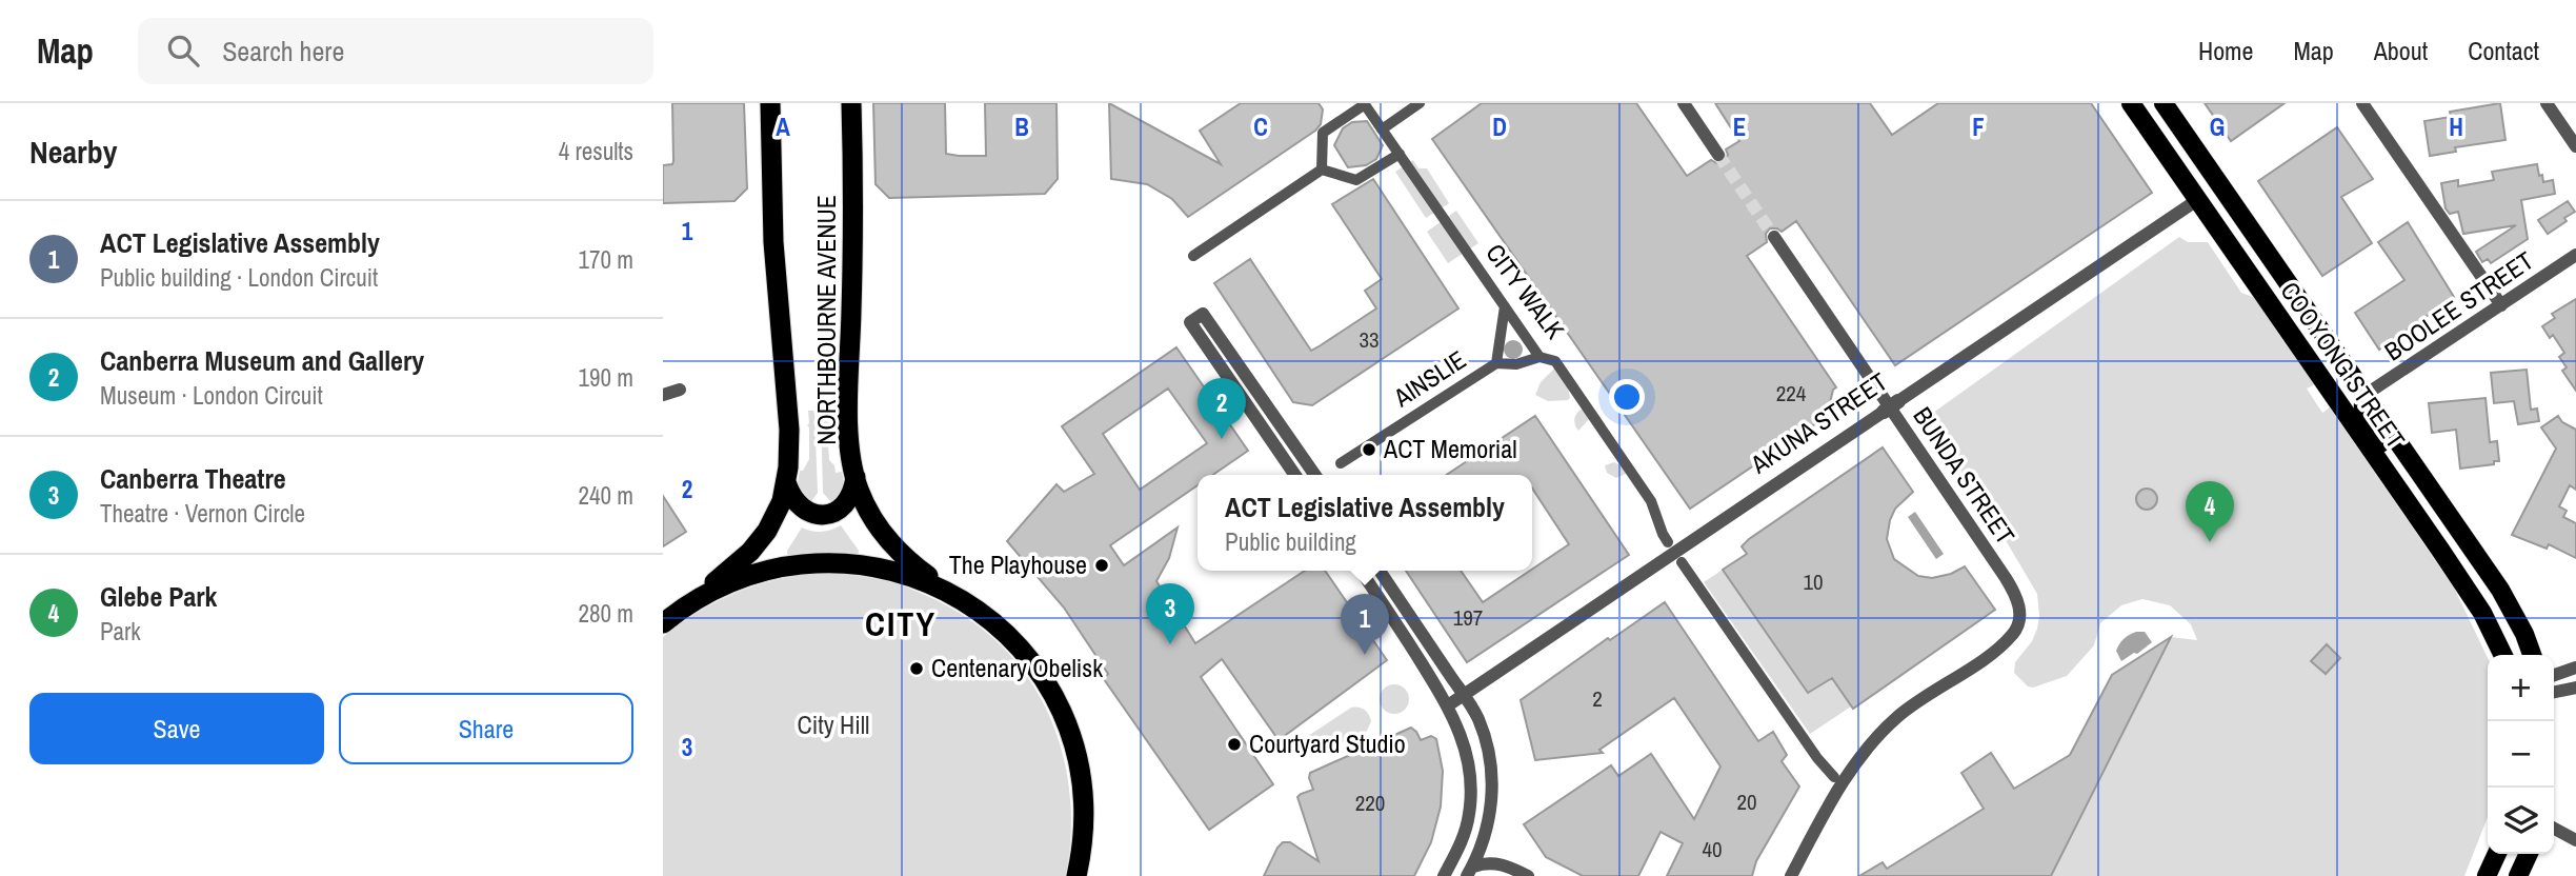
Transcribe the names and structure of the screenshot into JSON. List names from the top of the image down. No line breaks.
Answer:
{"streets":{"highway":["NORTHBOURNE AVENUE"],"main road":["COOYONG STREET","AKUNA STREET"],"street":["CITY WALK","BOOLEE STREET","AINSLIE","BUNDA STREET"]},"crossings":[["CITY WALK","AINSLIE"],["BOOLEE STREET","COOYONG STREET"],["COOYONG STREET","AKUNA STREET"],["AKUNA STREET","BUNDA STREET"]],"districts":["CITY"],"parks":["City Hill"],"places":["ACT Memorial","The Playhouse","Centenary Obelisk","Courtyard Studio"],"house_numbers":["33","224","10","197","2","20","220","40"],"page":{"header":"Map","search":"Search here","nav":["Home","Map","About","Contact"],"heading":["Nearby","4 results"],"list":[{"mark":"1","name":"ACT Legislative Assembly","note":"Public building · London Circuit","value":"170 m"},{"mark":"2","name":"Canberra Museum and Gallery","note":"Museum · London Circuit","value":"190 m"},{"mark":"3","name":"Canberra Theatre","note":"Theatre · Vernon Circle","value":"240 m"},{"mark":"4","name":"Glebe Park","note":"Park","value":"280 m"}],"pins":["2","4","3","1"],"popup":["ACT Legislative Assembly","Public building"],"map_buttons":["+","−"],"buttons":["Save","Share"]},"grid":{"columns":["A","B","C","D","E","F","G","H"],"rows":["1","2","3"]}}
